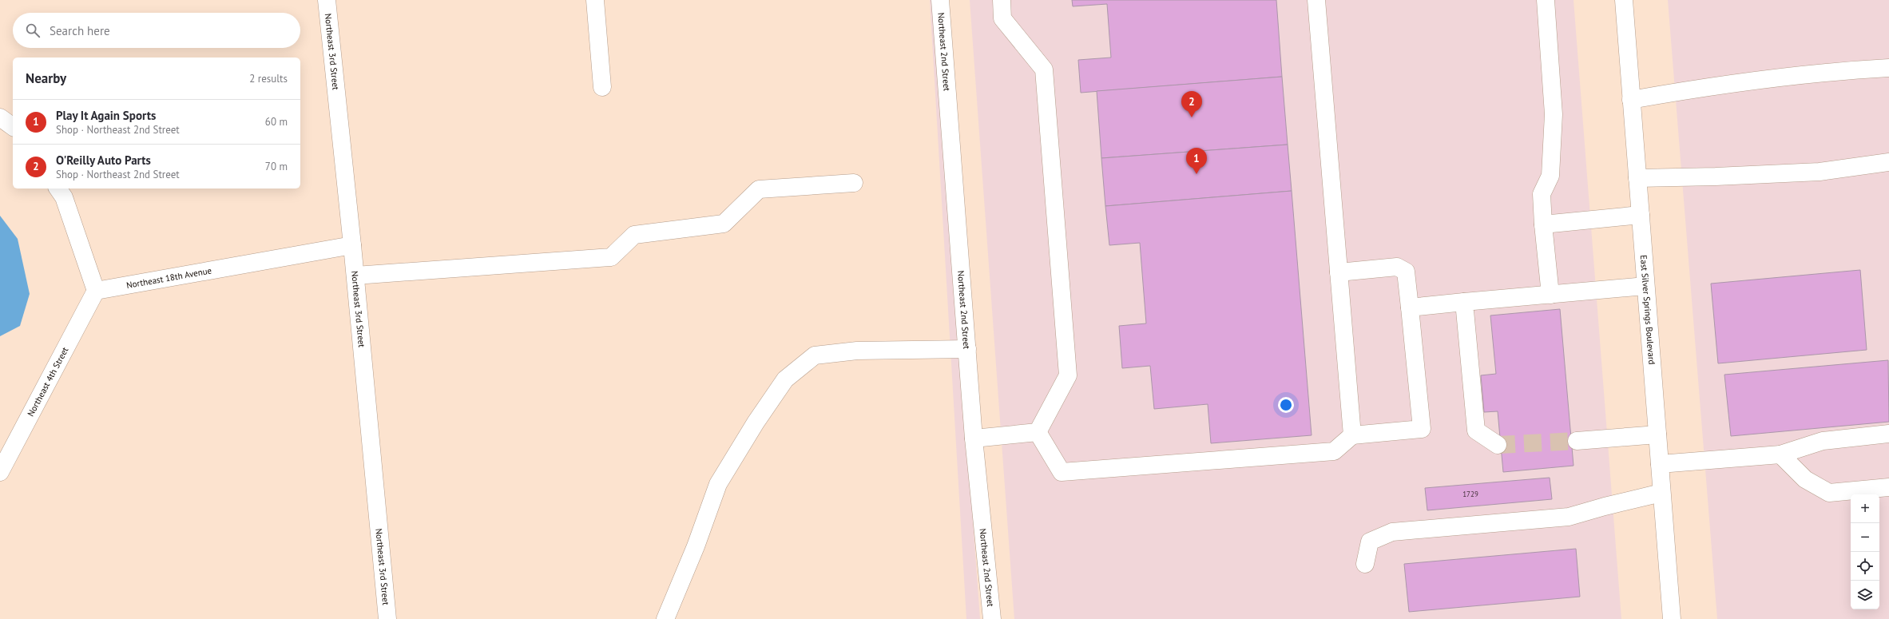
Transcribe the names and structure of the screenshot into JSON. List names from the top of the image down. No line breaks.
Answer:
{"streets":{"street":["Northeast 3rd Street","Northeast 2nd Street","Northeast 18th Avenue","East Silver Springs Boulevard","Northeast 4th Street"]},"crossings":[["Northeast 3rd Street","Northeast 18th Avenue"],["Northeast 18th Avenue","Northeast 4th Street"]],"house_numbers":["1729"],"page":{"search":"Search here","heading":["Nearby","2 results"],"pins":["2","1"],"list":[{"mark":"1","name":"Play It Again Sports","note":"Shop · Northeast 2nd Street","value":"60 m"},{"mark":"2","name":"O'Reilly Auto Parts","note":"Shop · Northeast 2nd Street","value":"70 m"}],"map_buttons":["+","−"]}}
